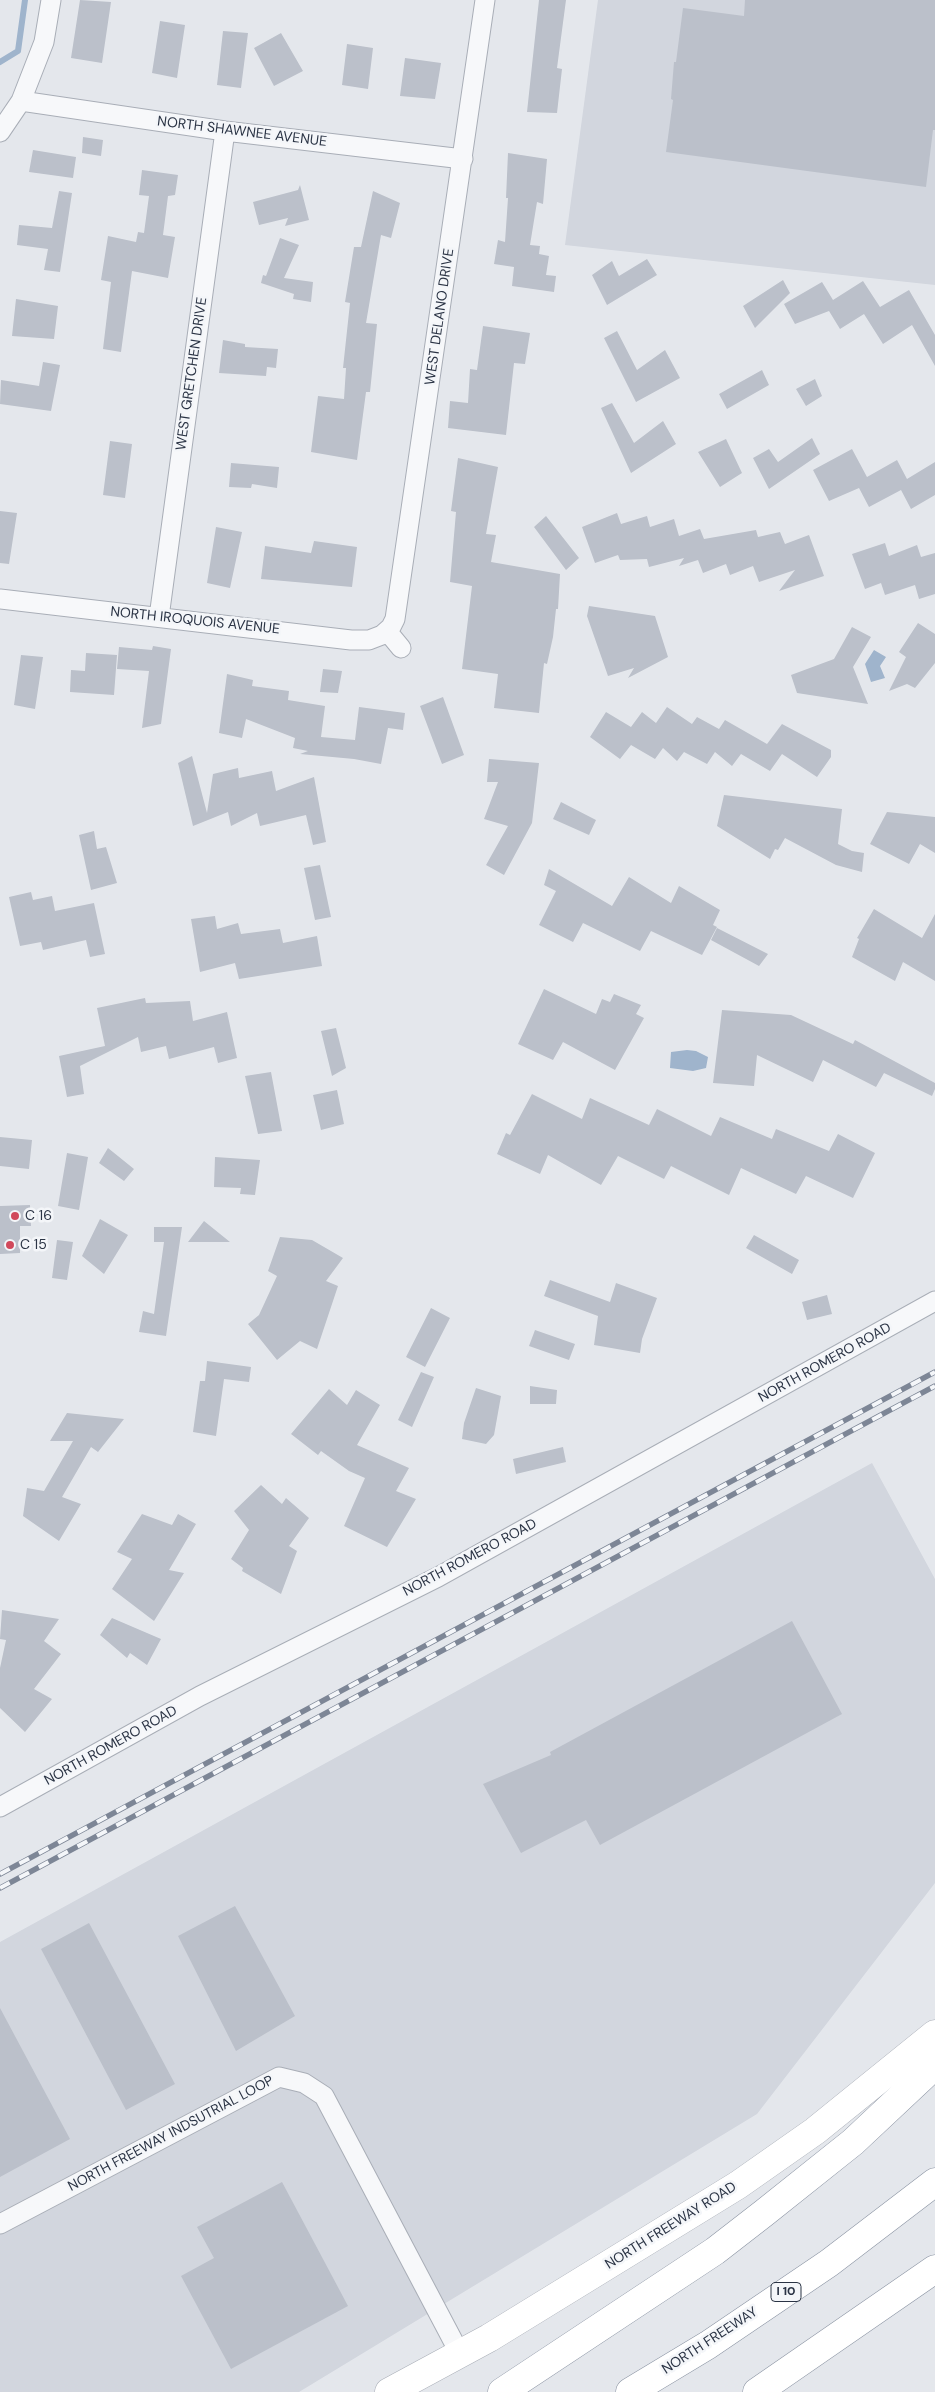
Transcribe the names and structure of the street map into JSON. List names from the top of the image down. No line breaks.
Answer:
{"streets":{"main road":["NORTH FREEWAY ROAD","I 10","NORTH FREEWAY"],"street":["NORTH SHAWNEE AVENUE","WEST DELANO DRIVE","WEST GRETCHEN DRIVE","NORTH IROQUOIS AVENUE","NORTH ROMERO ROAD","NORTH FREEWAY INDSUTRIAL LOOP"]},"crossings":[["NORTH SHAWNEE AVENUE","WEST DELANO DRIVE"],["NORTH SHAWNEE AVENUE","WEST GRETCHEN DRIVE"],["WEST DELANO DRIVE","NORTH IROQUOIS AVENUE"],["WEST GRETCHEN DRIVE","NORTH IROQUOIS AVENUE"],["NORTH FREEWAY INDSUTRIAL LOOP","NORTH FREEWAY ROAD"]],"places":["C 16","C 15"]}
